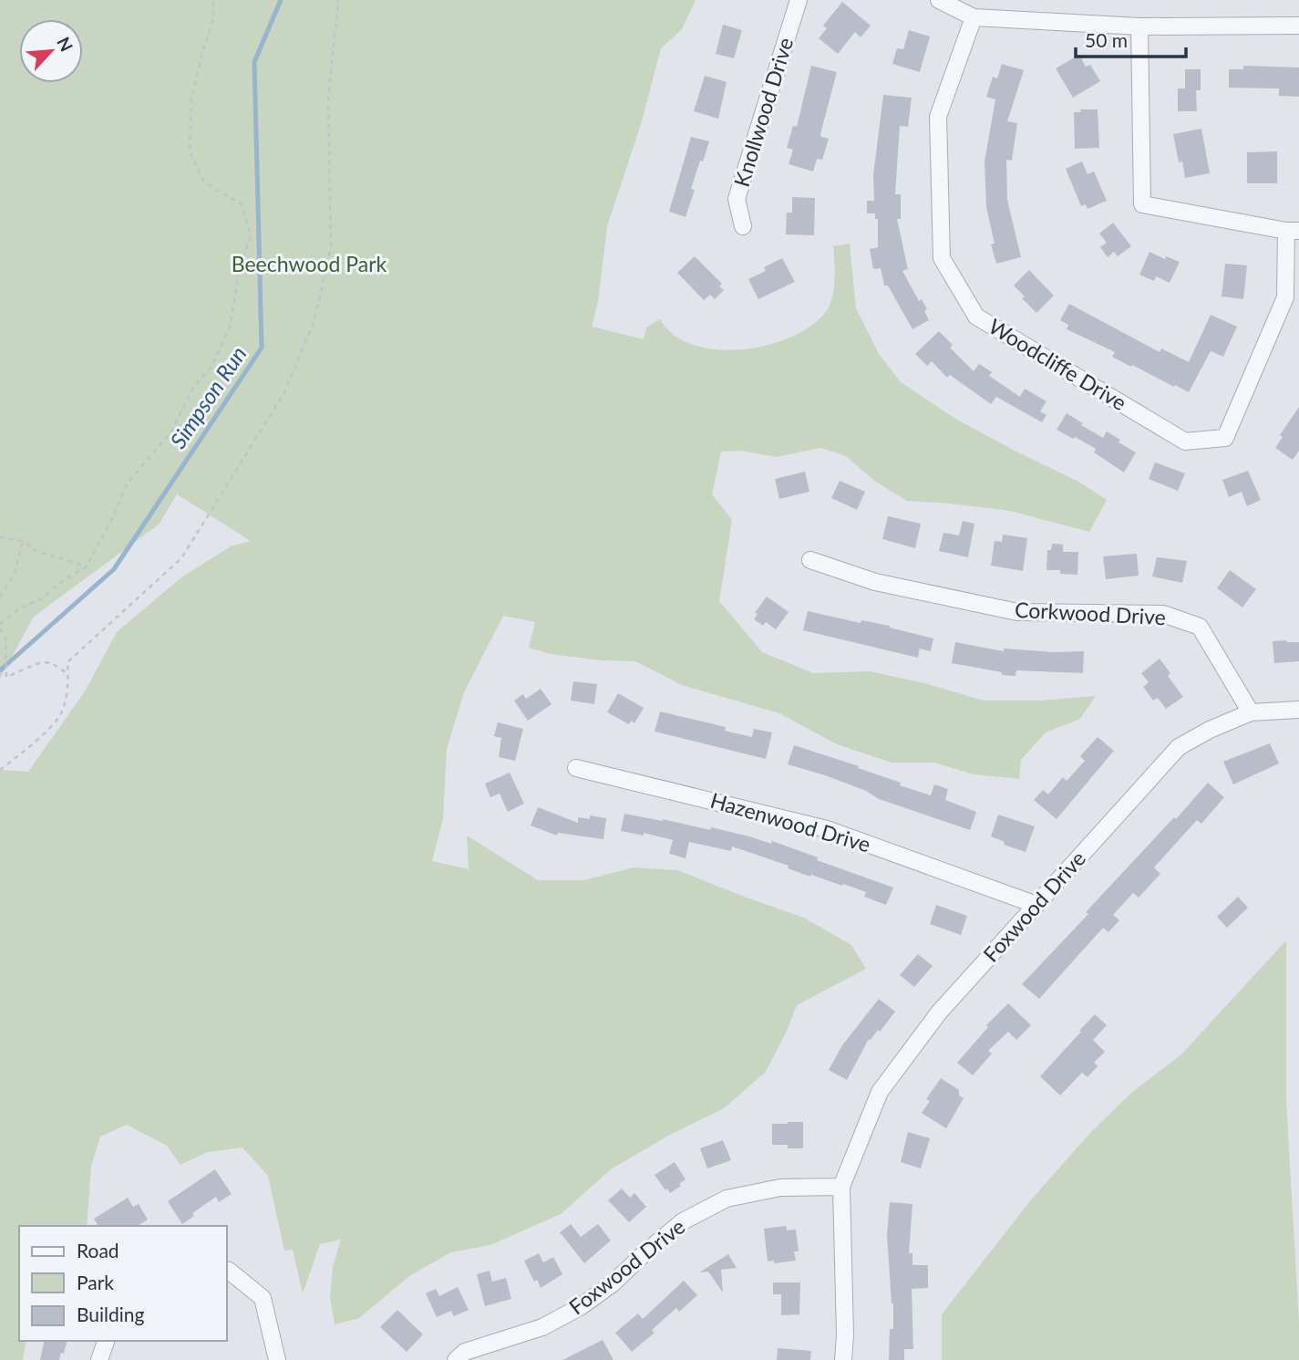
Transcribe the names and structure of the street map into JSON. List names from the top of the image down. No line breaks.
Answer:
{"streets":{"street":["Knollwood Drive","Woodcliffe Drive","Corkwood Drive","Hazenwood Drive","Foxwood Drive"]},"crossings":[["Corkwood Drive","Foxwood Drive"],["Hazenwood Drive","Foxwood Drive"]],"water":["Simpson Run"],"parks":["Beechwood Park"],"legend":["Road","Park","Building"],"scale_bar":"50 m","north":"top right"}
